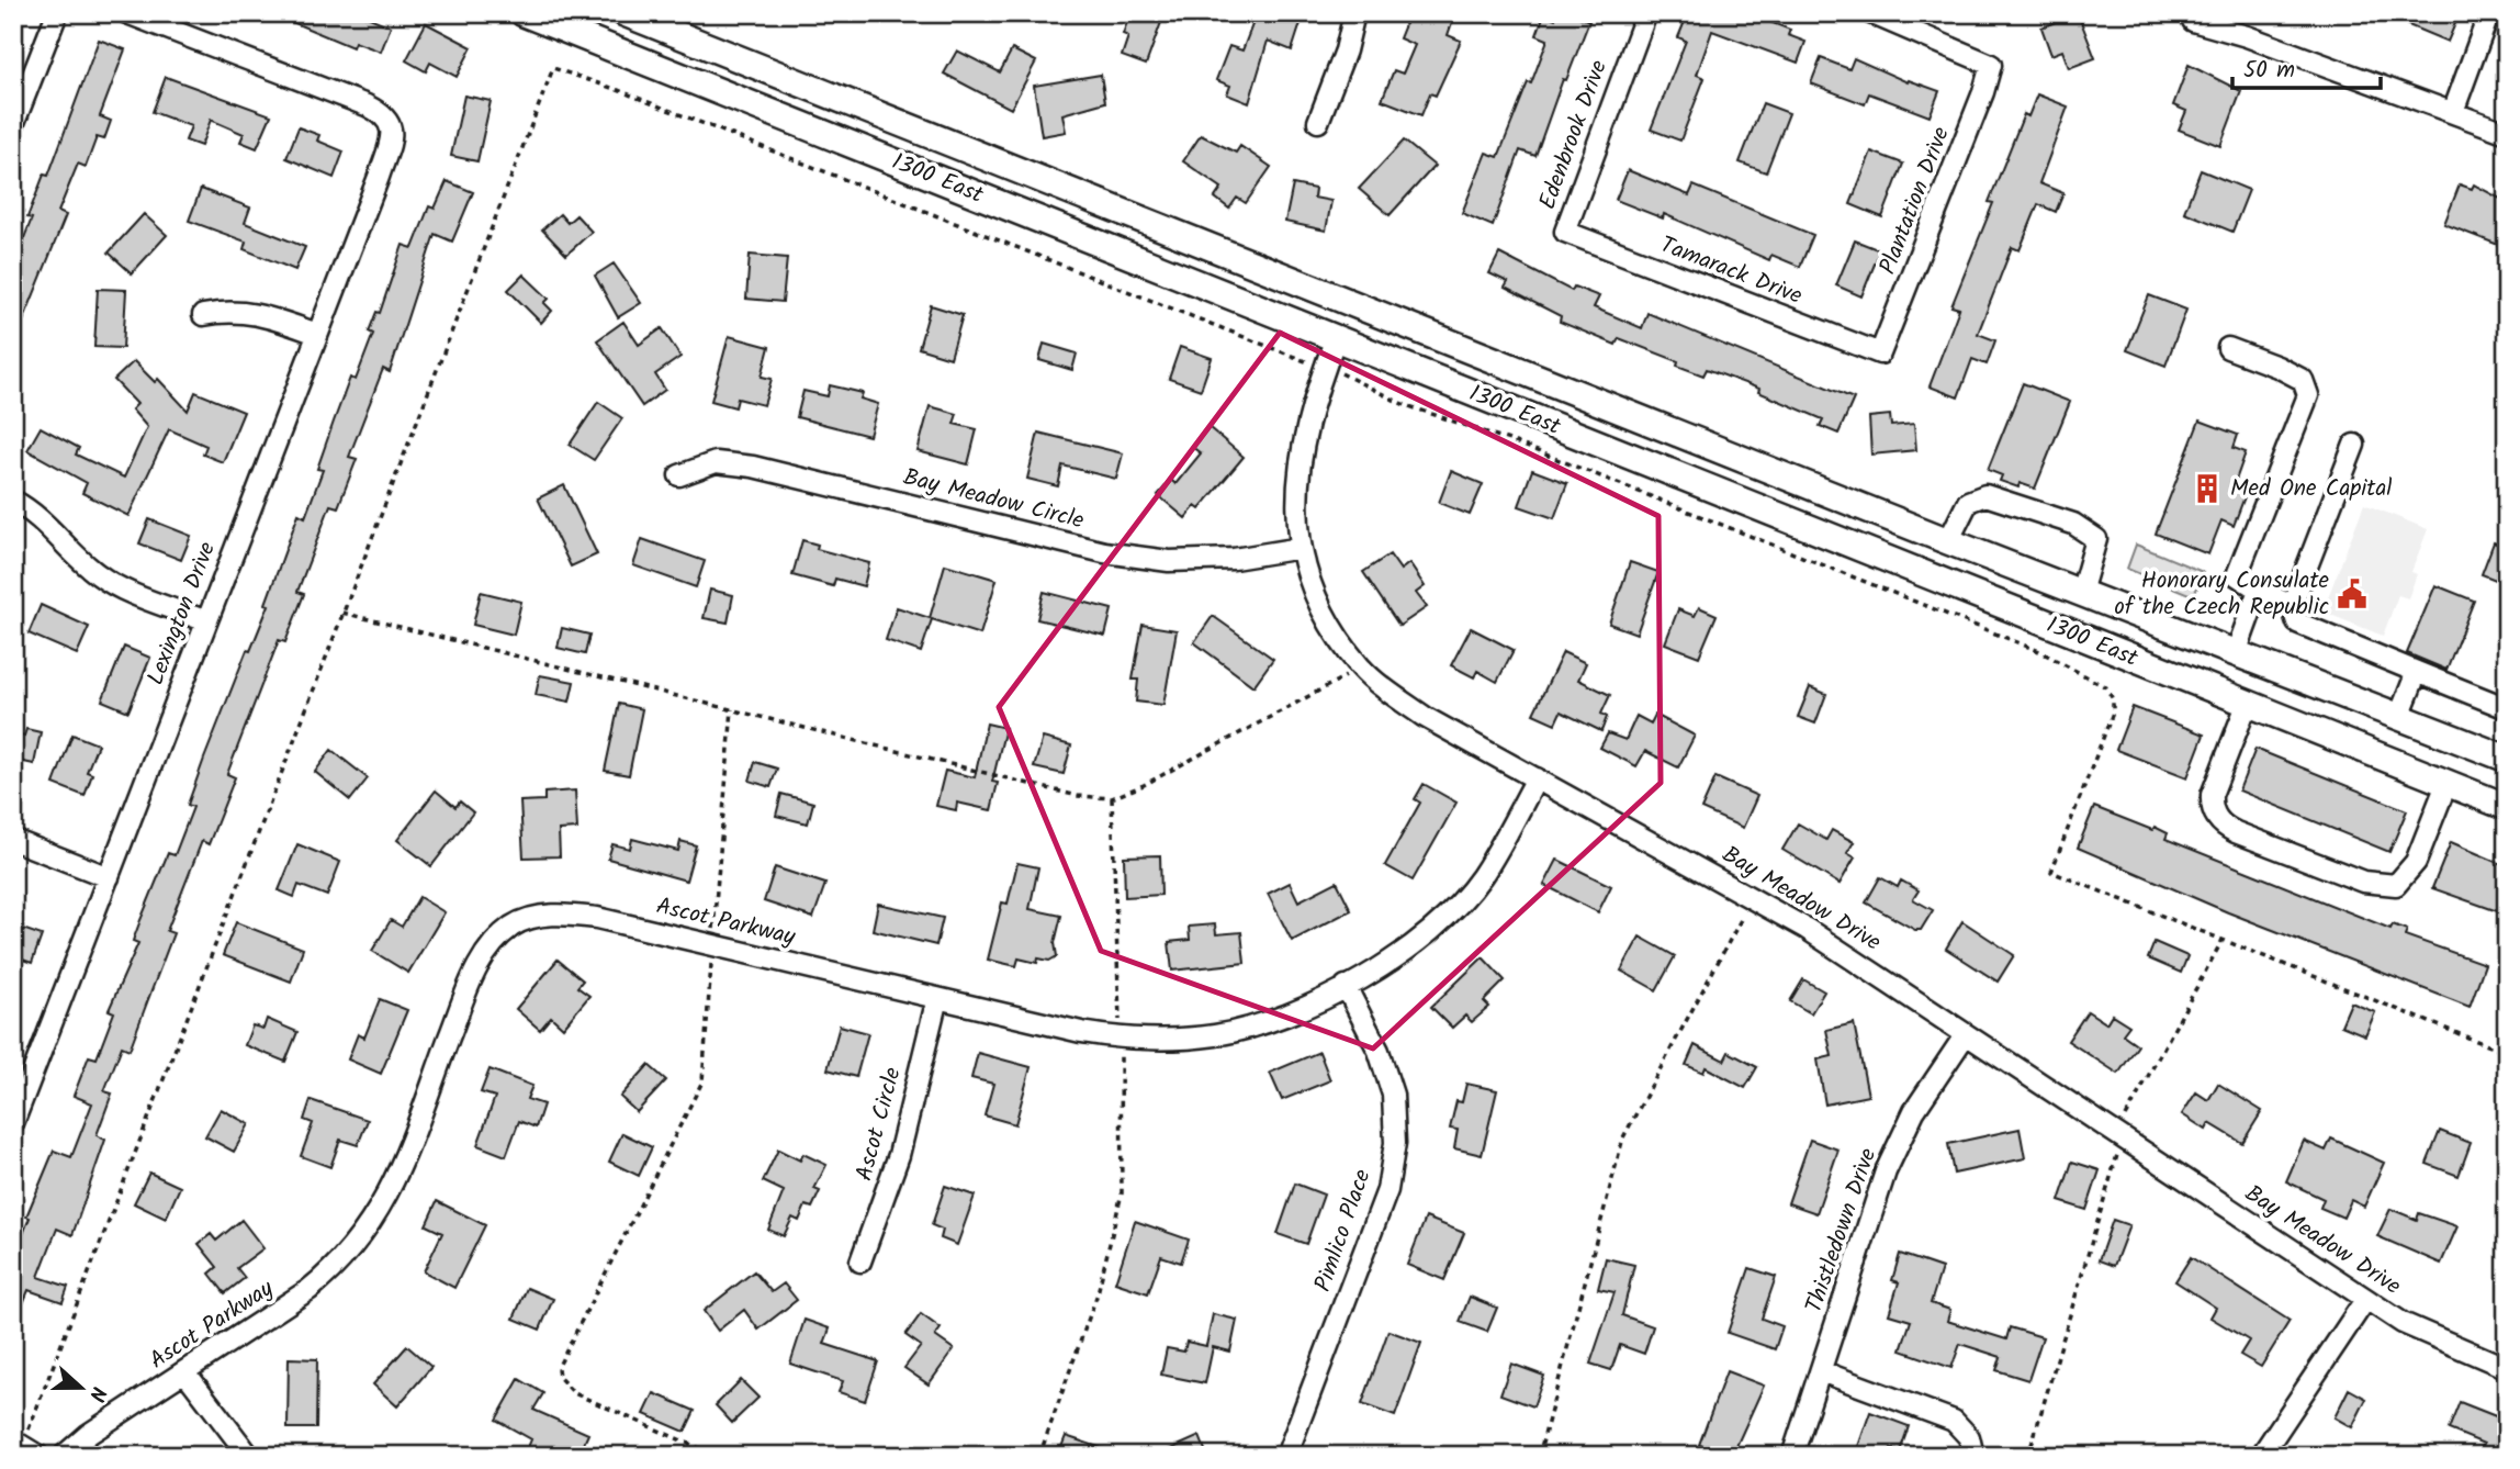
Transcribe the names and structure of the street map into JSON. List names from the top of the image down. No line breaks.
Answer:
{"streets":{"main road":["1300 East"],"street":["Edenbrook Drive","Plantation Drive","Tamarack Drive","Bay Meadow Circle","Lexington Drive","Bay Meadow Drive","Ascot Parkway","Ascot Circle","Pimlico Place","Thistledown Drive"]},"crossings":[["Edenbrook Drive","Tamarack Drive"],["1300 East","Bay Meadow Drive"],["Plantation Drive","Tamarack Drive"],["Bay Meadow Circle","Bay Meadow Drive"],["Bay Meadow Drive","Ascot Parkway"],["Bay Meadow Drive","Thistledown Drive"],["Ascot Parkway","Ascot Circle"],["Ascot Parkway","Pimlico Place"]],"places":{"building":["Med One Capital"],"public building":["Honorary Consulate of the Czech Republic"]},"scale_bar":"50 m","north":"right"}
